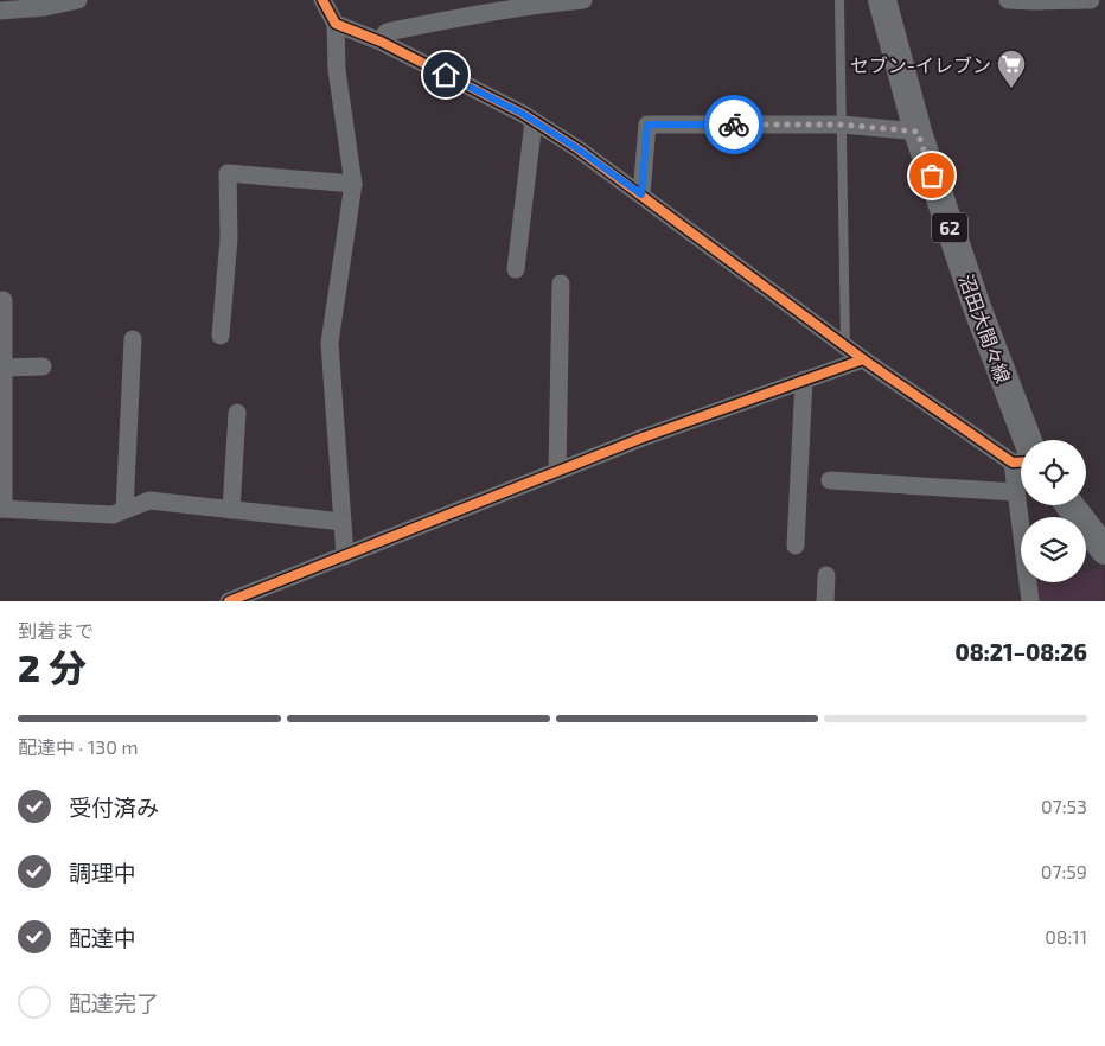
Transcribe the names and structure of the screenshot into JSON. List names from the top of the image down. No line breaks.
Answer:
{"streets":{"main road":["62","沼田大間々線"]},"places":{"supermarket":["セブン-イレブン"]},"page":{"heading":["2 分","到着まで","08:21–08:26"],"bar":"配達中 · 130 m","list":[["受付済み","07:53"],["調理中","07:59"],["配達中","08:11"],"配達完了"]}}
